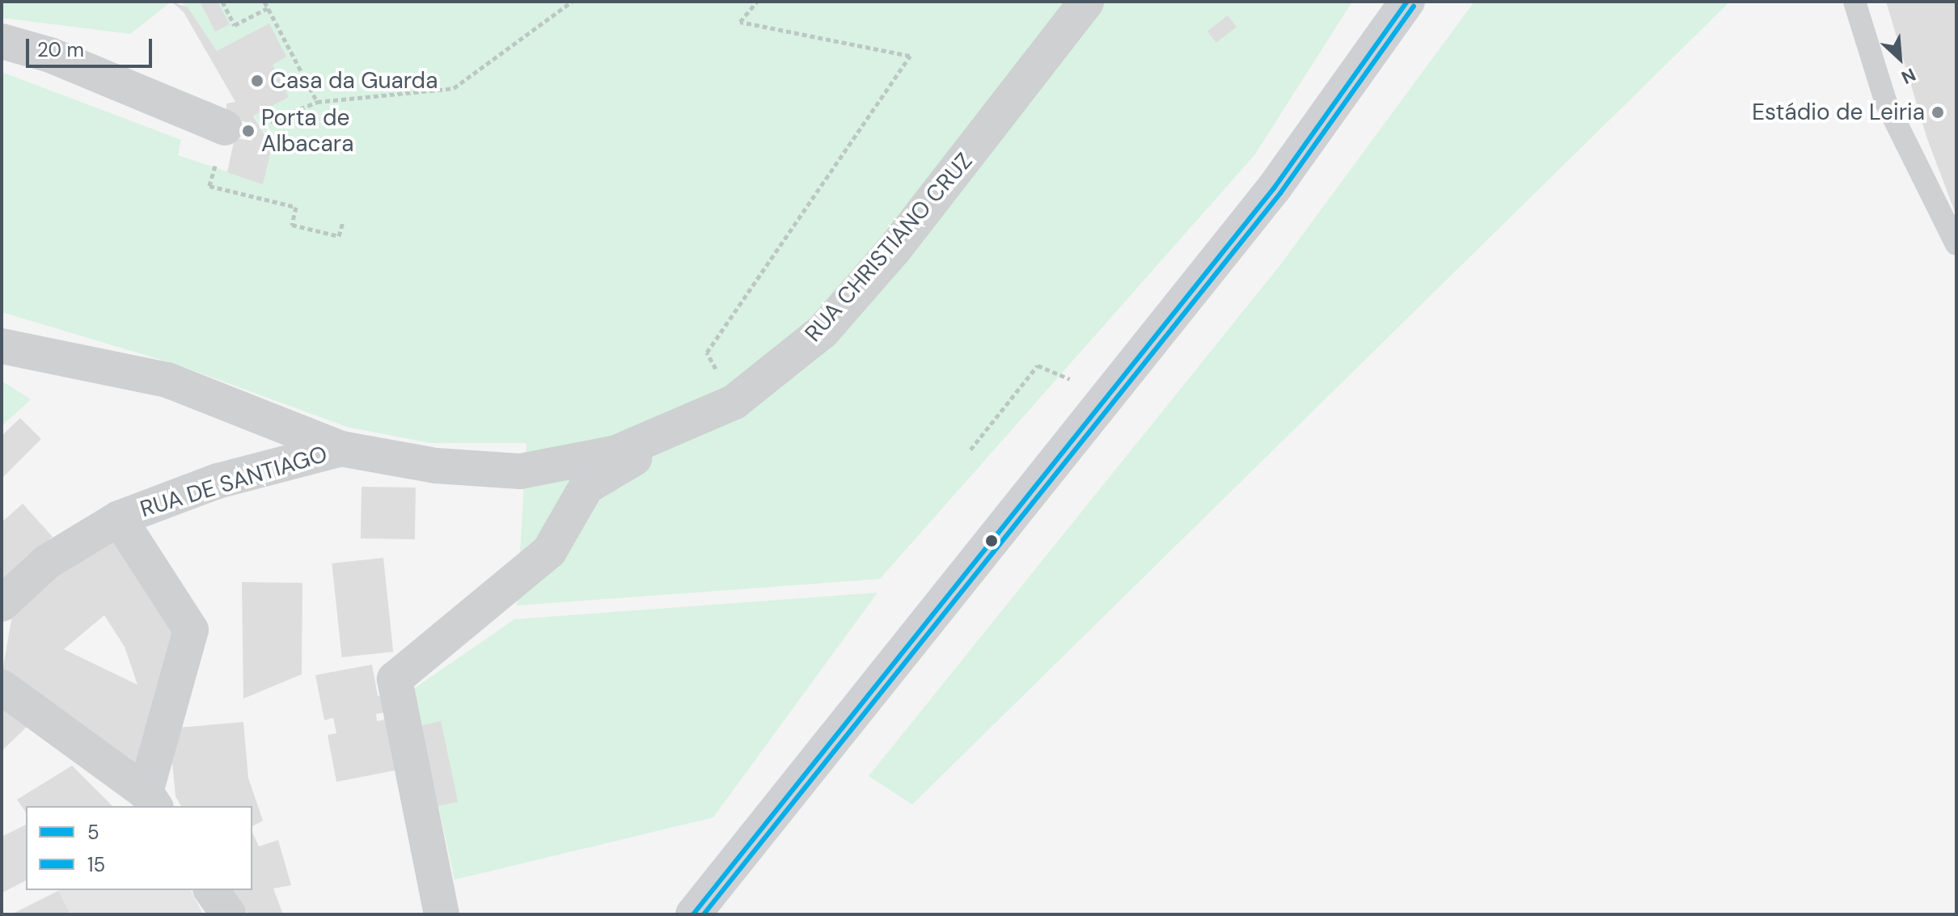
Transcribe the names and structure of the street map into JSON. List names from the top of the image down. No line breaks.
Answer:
{"streets":{"street":["RUA CHRISTIANO CRUZ","RUA DE SANTIAGO"]},"crossings":[["RUA CHRISTIANO CRUZ","RUA DE SANTIAGO"]],"places":["Casa da Guarda","Estádio de Leiria","Porta de Albacara"],"lines":["transit line 5","transit line 15"],"legend":["5","15"],"scale_bar":"20 m","north":"bottom right"}
